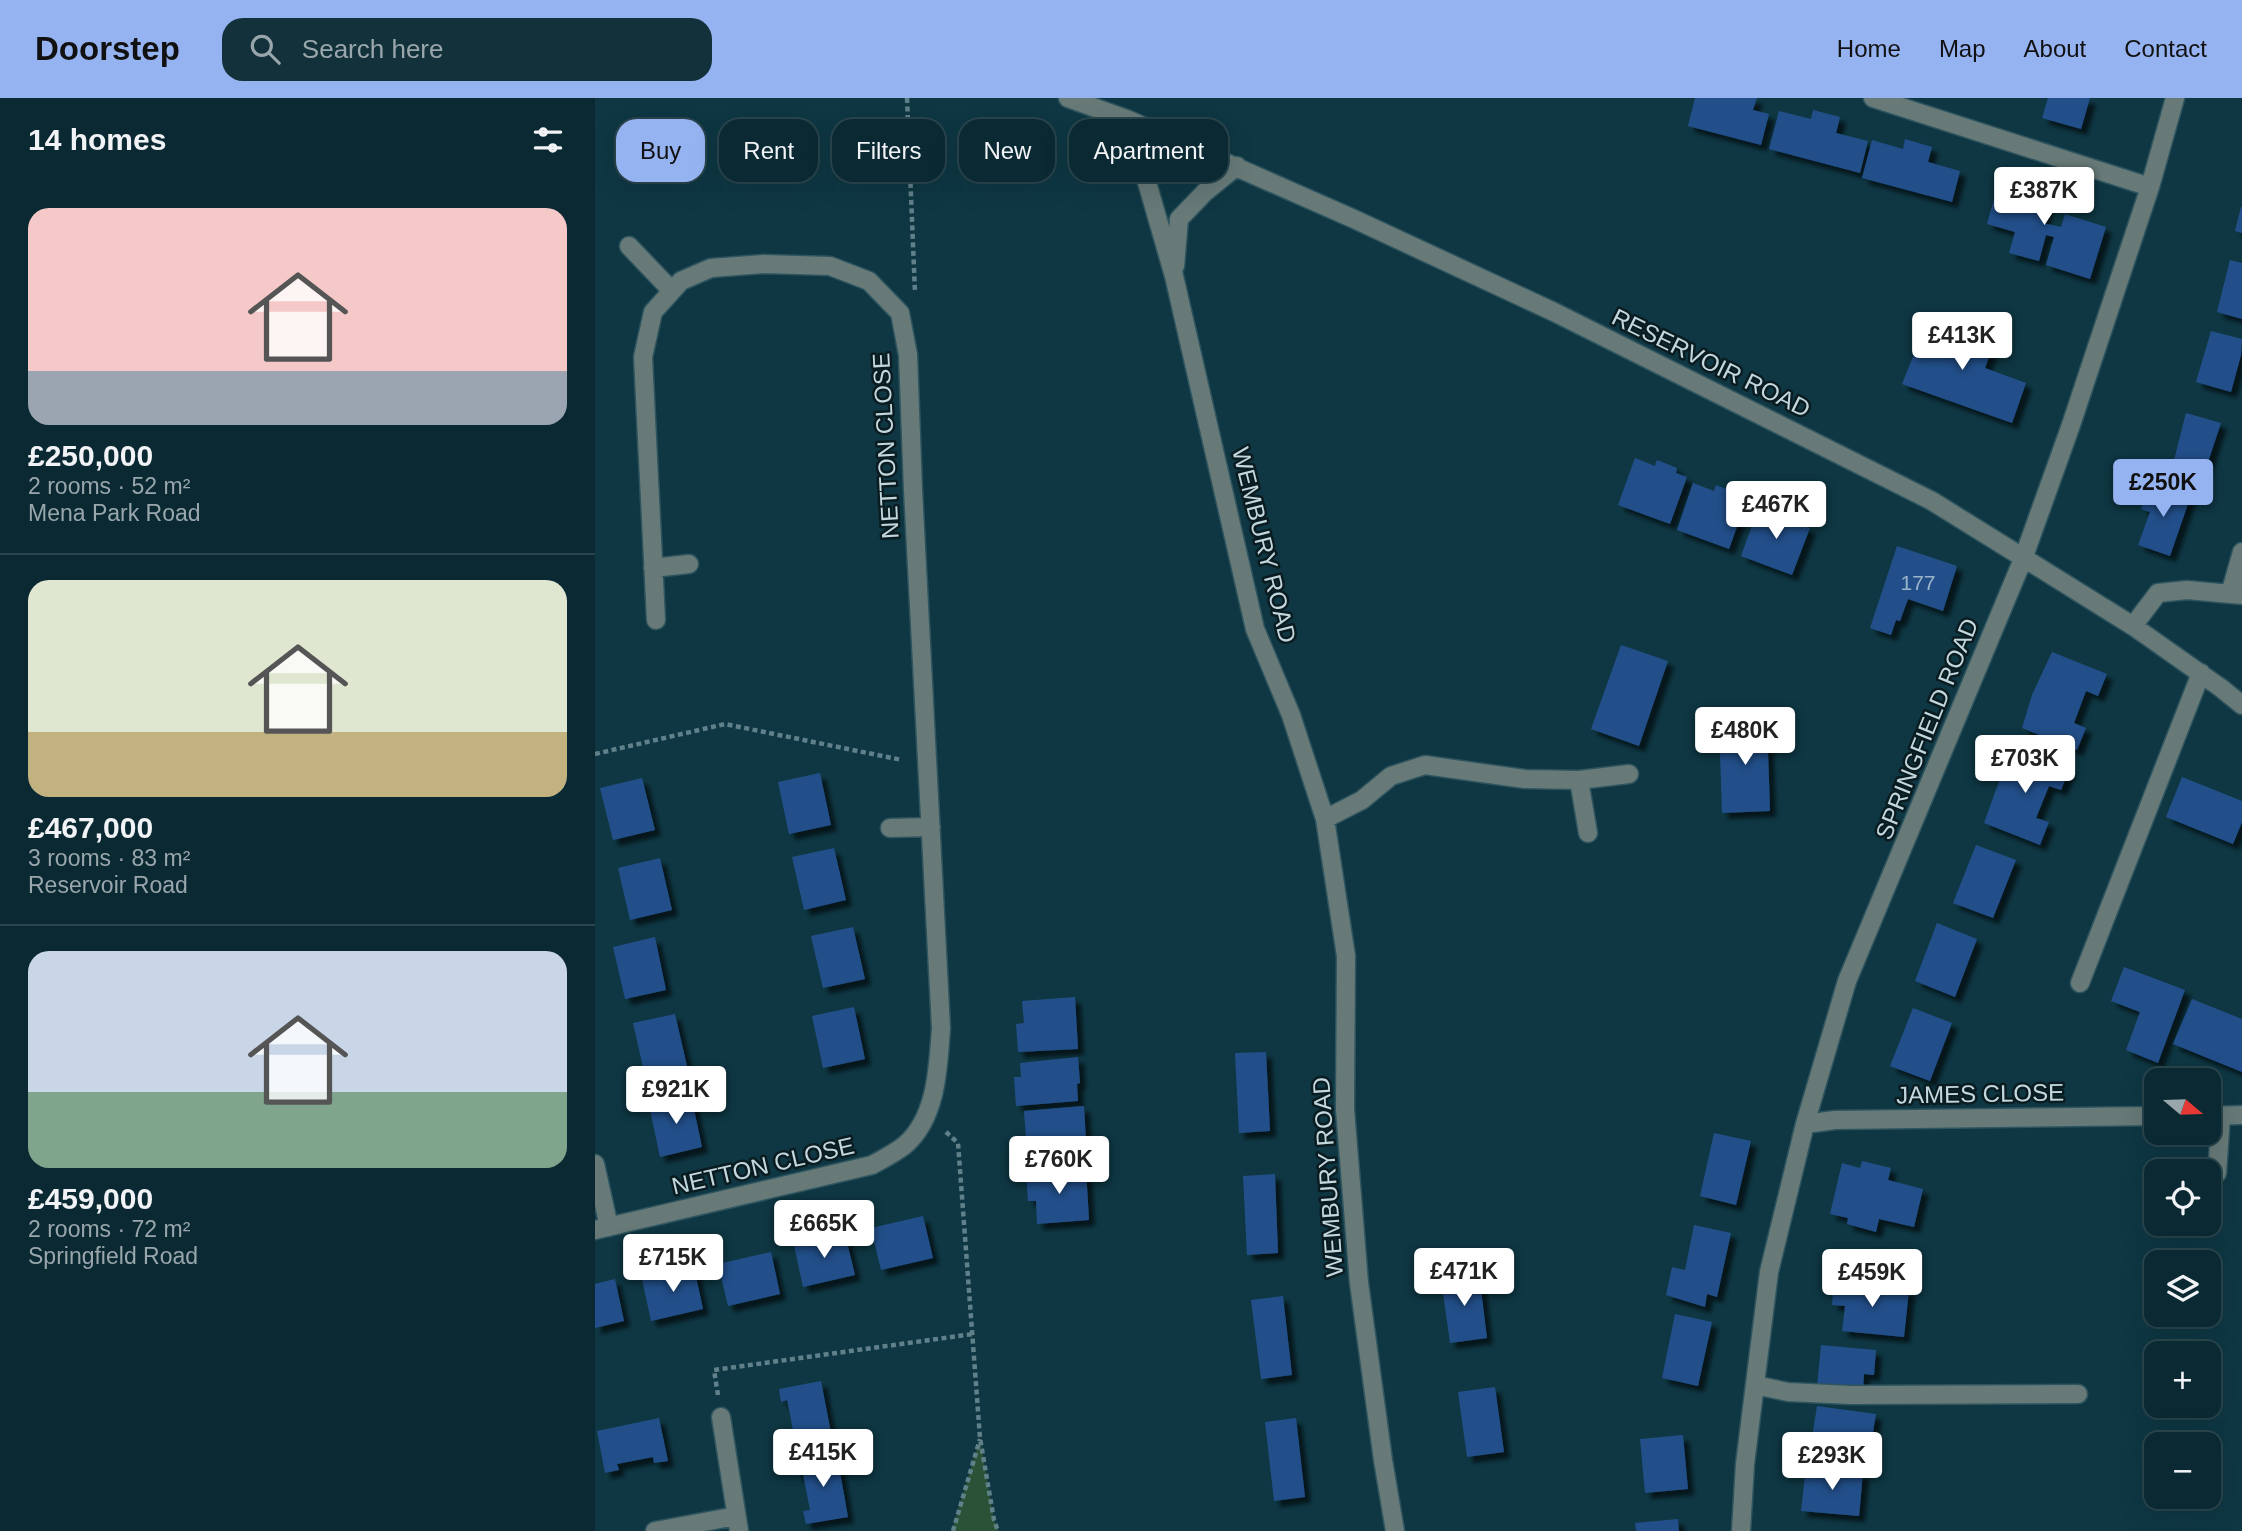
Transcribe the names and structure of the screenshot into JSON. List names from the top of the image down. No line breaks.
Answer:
{"streets":{"street":["RESERVOIR ROAD","NETTON CLOSE","WEMBURY ROAD","SPRINGFIELD ROAD","JAMES CLOSE"]},"crossings":[["RESERVOIR ROAD","WEMBURY ROAD"],["RESERVOIR ROAD","SPRINGFIELD ROAD"],["SPRINGFIELD ROAD","JAMES CLOSE"]],"house_numbers":["177"],"north":"right","page":{"header":"Doorstep","search":"Search here","nav":["Home","Map","About","Contact"],"heading":"14 homes","chip":["Buy","Rent","Filters","New","Apartment"],"price":["£387K","£413K","£250K","£467K","£480K","£703K","£921K","£760K","£665K","£715K","£471K","£459K","£415K","£293K"],"list":[{"name":"£250,000","note":"2 rooms · 52 m² · Mena Park Road"},{"name":"£467,000","note":"3 rooms · 83 m² · Reservoir Road"},{"name":"£459,000","note":"2 rooms · 72 m² · Springfield Road"}],"map_buttons":["+","−"]}}
